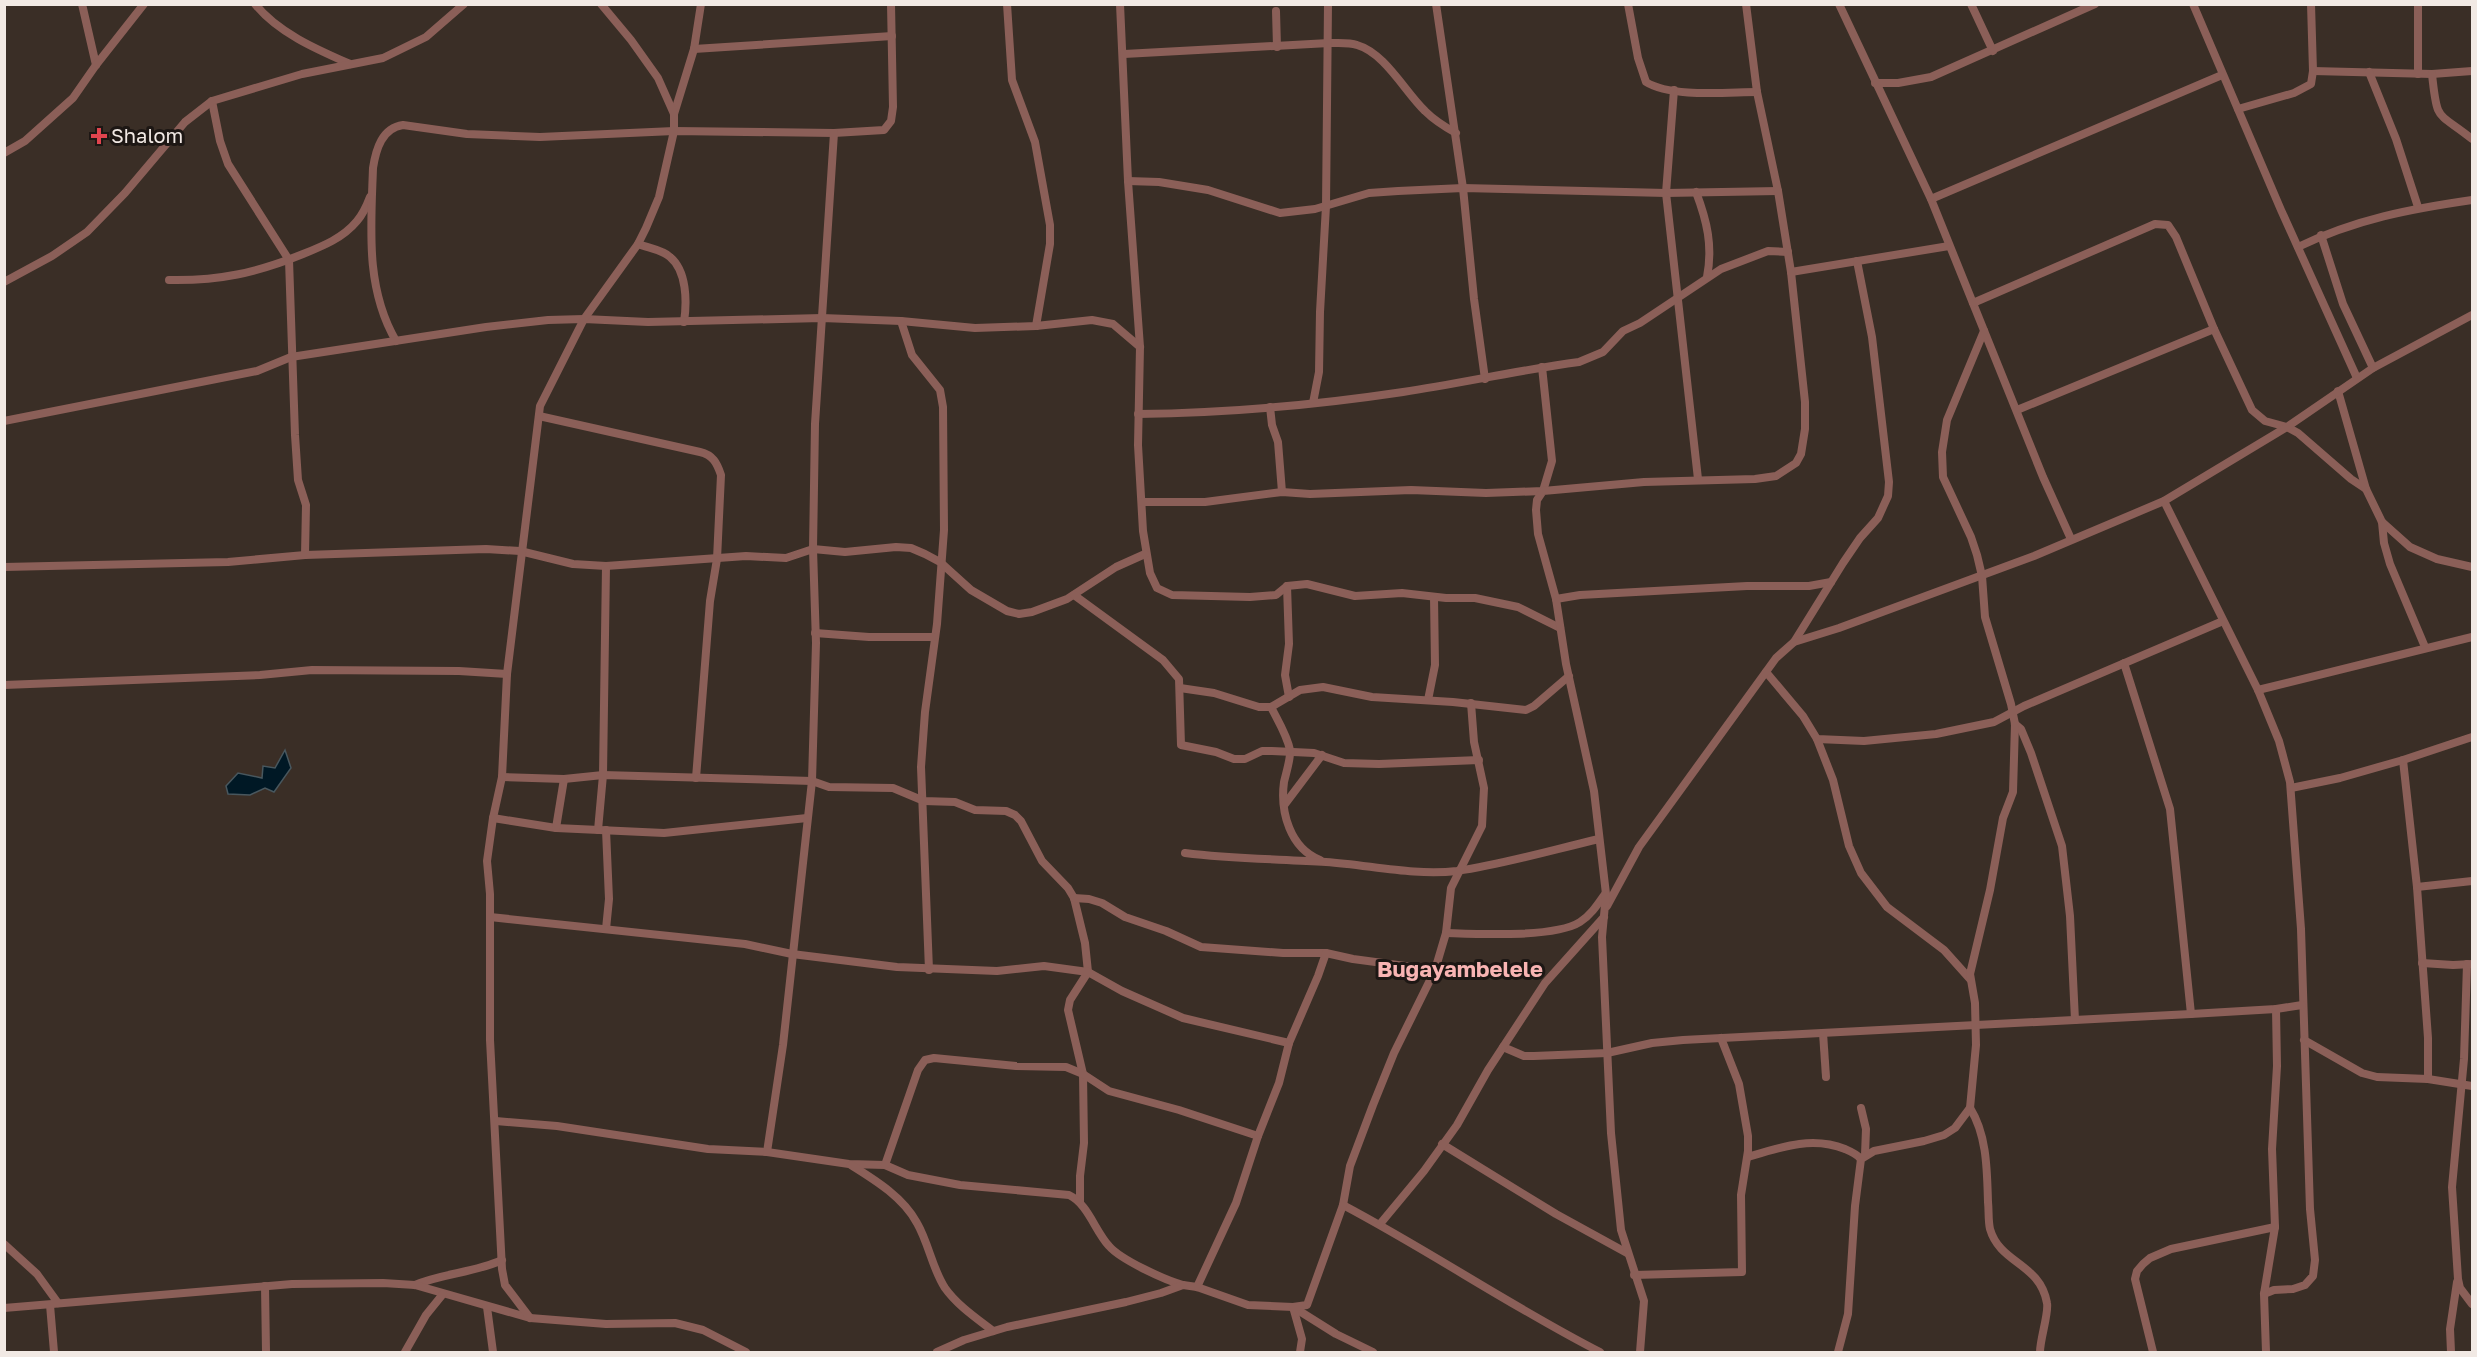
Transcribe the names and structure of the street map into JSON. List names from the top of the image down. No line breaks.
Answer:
{"districts":["Bugayambelele"],"places":{"health":["Shalom"]}}
